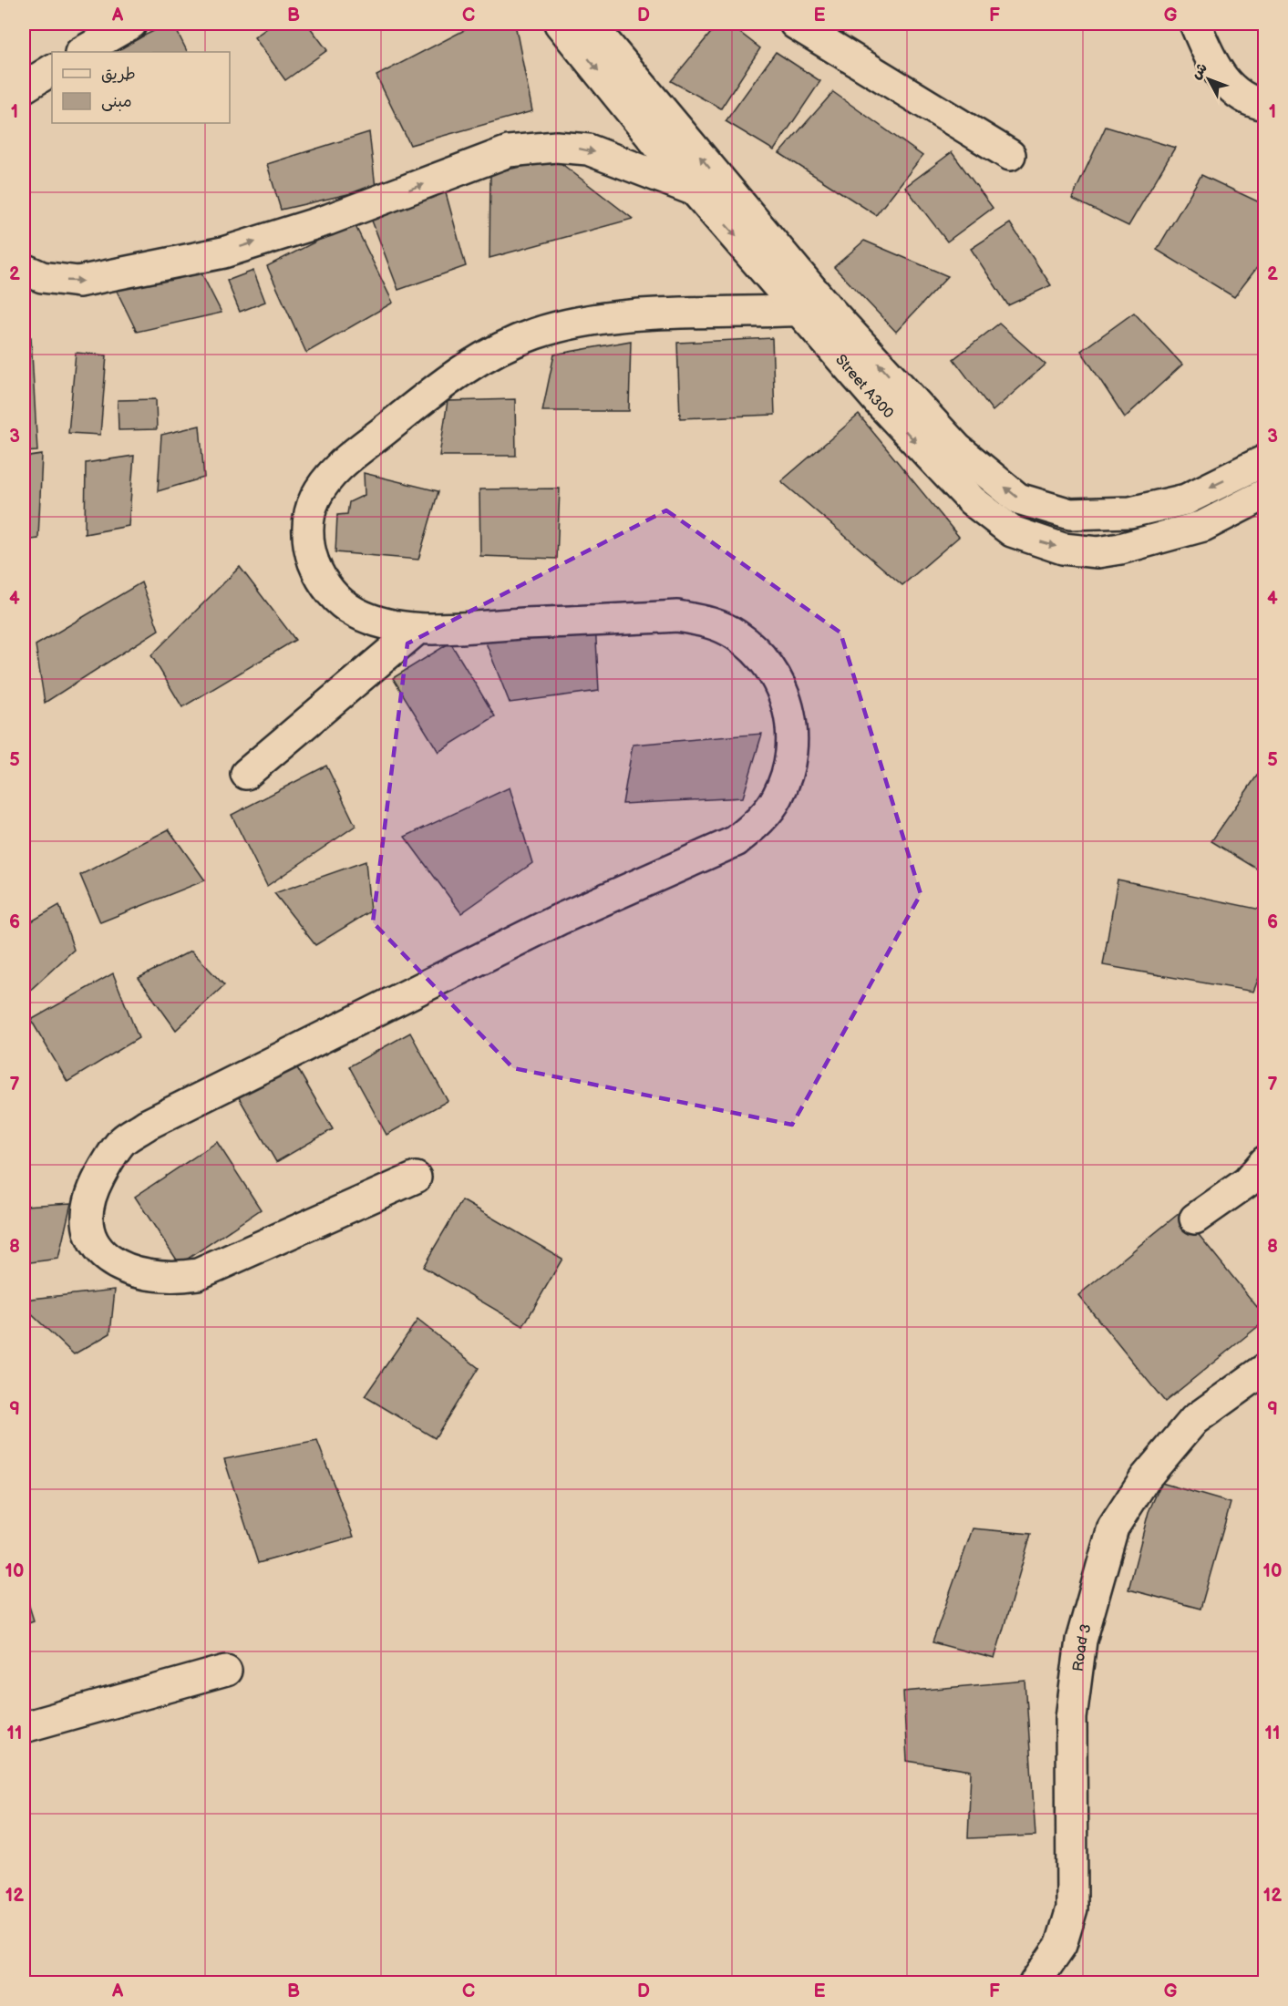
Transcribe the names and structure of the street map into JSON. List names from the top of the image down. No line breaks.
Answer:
{"streets":{"street":["Street A300","Road 3"]},"legend":["طريق","مبنى"],"north":"top left","grid":{"columns":["A","B","C","D","E","F","G"],"rows":["1","2","3","4","5","6","7","8","9","10","11","12"]}}
